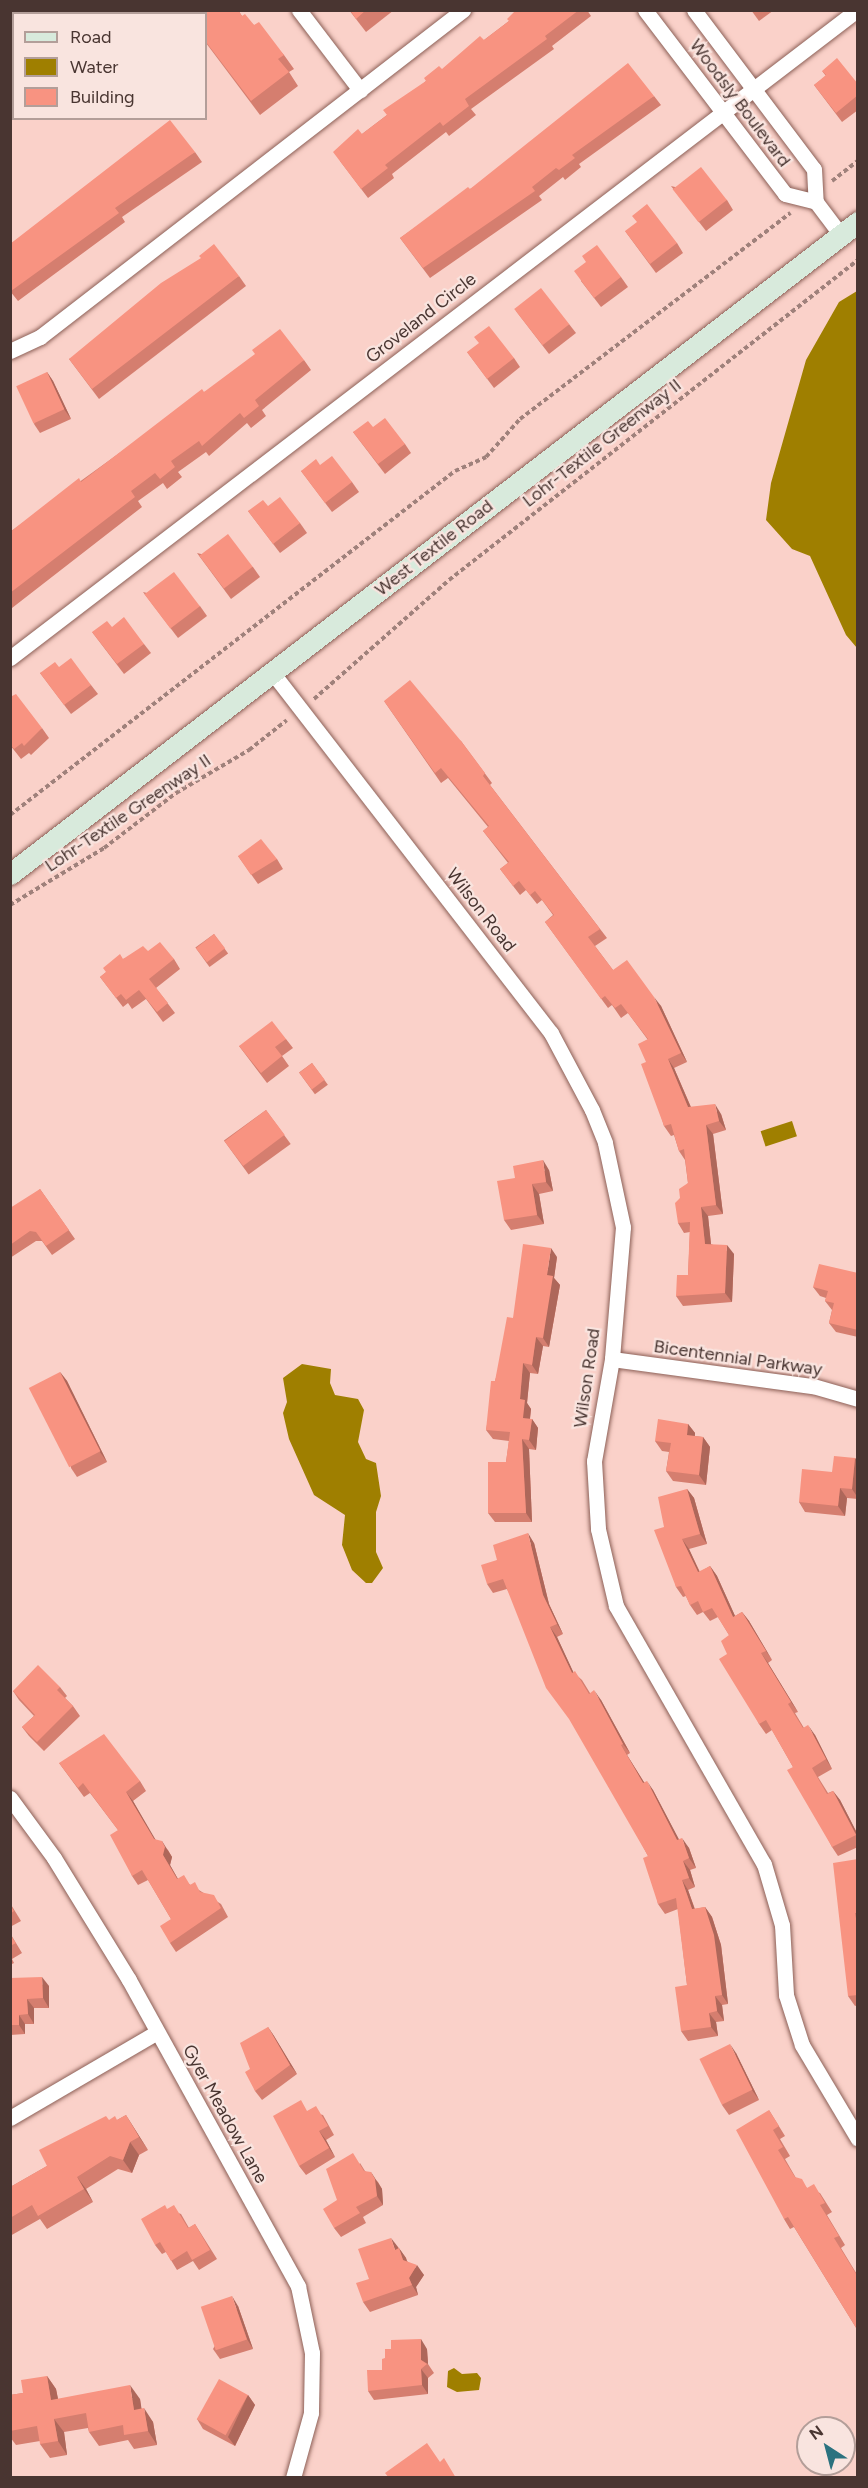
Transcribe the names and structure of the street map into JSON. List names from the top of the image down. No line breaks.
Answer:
{"streets":{"main road":["West Textile Road"],"street":["Woodsly Boulevard","Groveland Circle","Wilson Road","Bicentennial Parkway","Gyer Meadow Lane"],"path":["Lohr-Textile Greenway II"]},"crossings":[["Woodsly Boulevard","Groveland Circle"],["Woodsly Boulevard","West Textile Road"],["West Textile Road","Wilson Road"],["Wilson Road","Bicentennial Parkway"]],"legend":["Road","Water","Building"],"north":"top left"}
